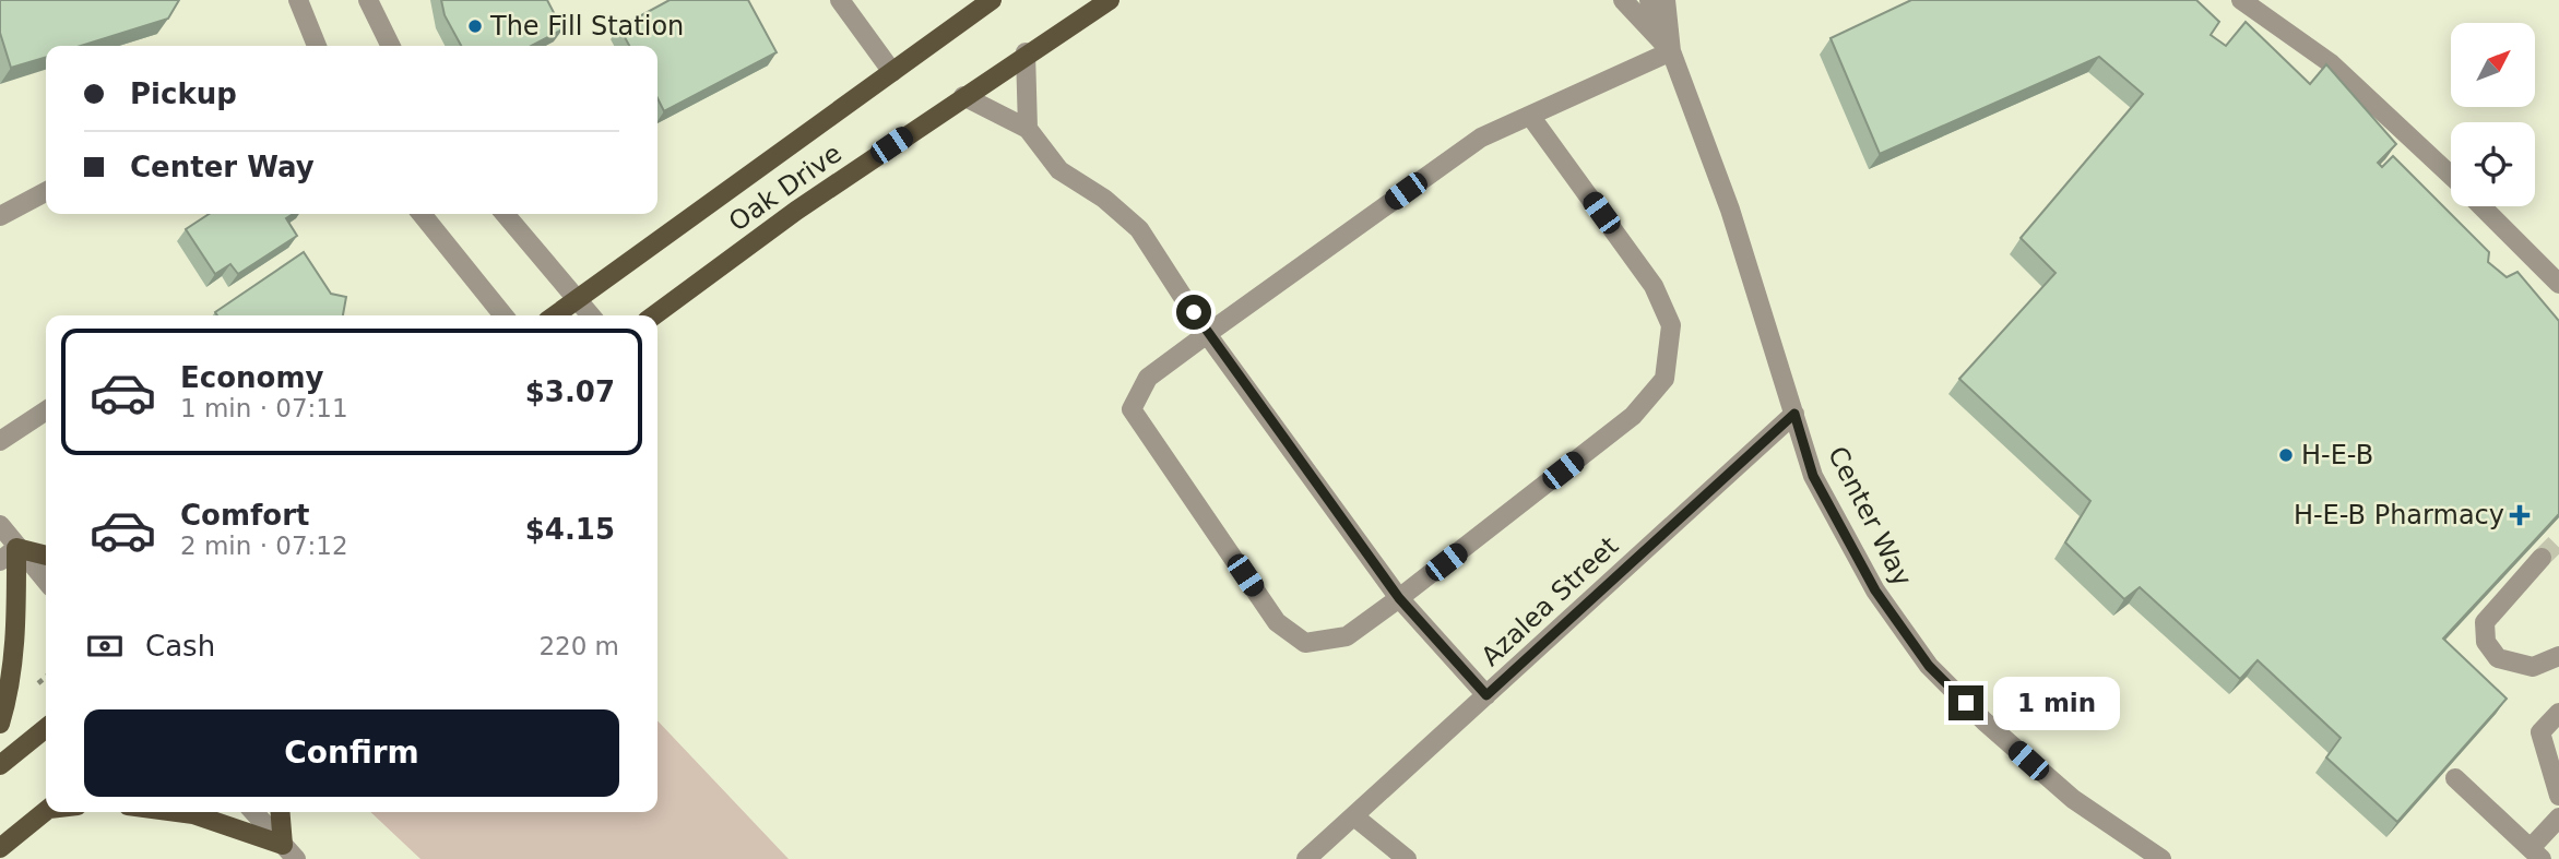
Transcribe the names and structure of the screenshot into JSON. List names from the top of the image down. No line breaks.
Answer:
{"streets":{"main road":["Oak Drive"],"street":["Center Way","Azalea Street"]},"crossings":[["Center Way","Azalea Street"]],"places":{"other":["The Fill Station","H-E-B"],"health":["H-E-B Pharmacy"]},"north":"top right","page":{"banner":["Pickup","Center Way"],"list":[{"name":"Economy","note":"1 min · 07:11","value":"$3.07"},{"name":"Comfort","note":"2 min · 07:12","value":"$4.15"}],"pay":["Cash","220 m"],"bubble":"1 min","buttons":"Confirm"}}
